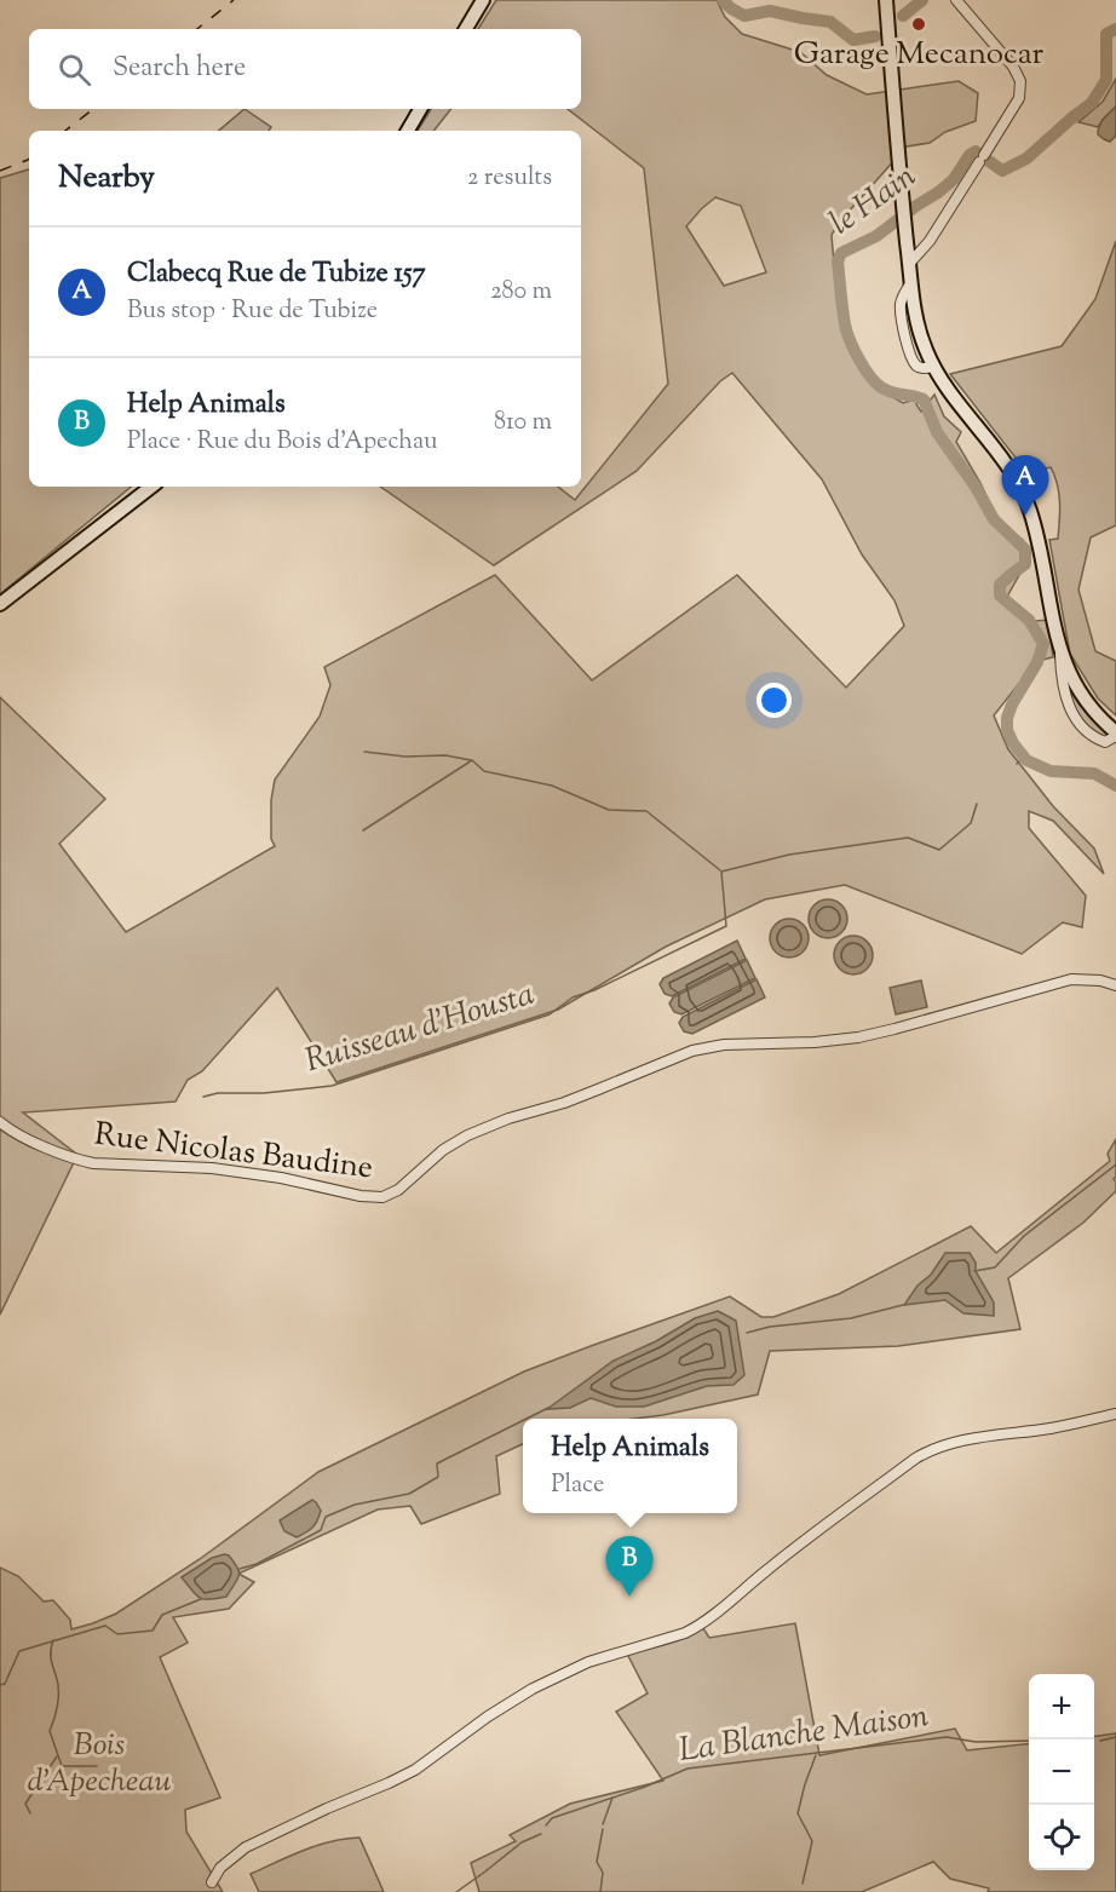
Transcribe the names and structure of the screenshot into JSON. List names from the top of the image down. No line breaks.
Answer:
{"streets":{"street":["Rue Nicolas Baudine"]},"water":["le Hain","Ruisseau d'Housta","La Blanche Maison"],"parks":["Bois d'Apecheau"],"places":["Garage Mecanocar"],"page":{"search":"Search here","heading":["Nearby","2 results"],"list":[{"mark":"A","name":"Clabecq Rue de Tubize 157","note":"Bus stop · Rue de Tubize","value":"280 m"},{"mark":"B","name":"Help Animals","note":"Place · Rue du Bois d'Apechau","value":"810 m"}],"pins":["A","B"],"popup":["Help Animals","Place"],"map_buttons":["+","−"]}}
